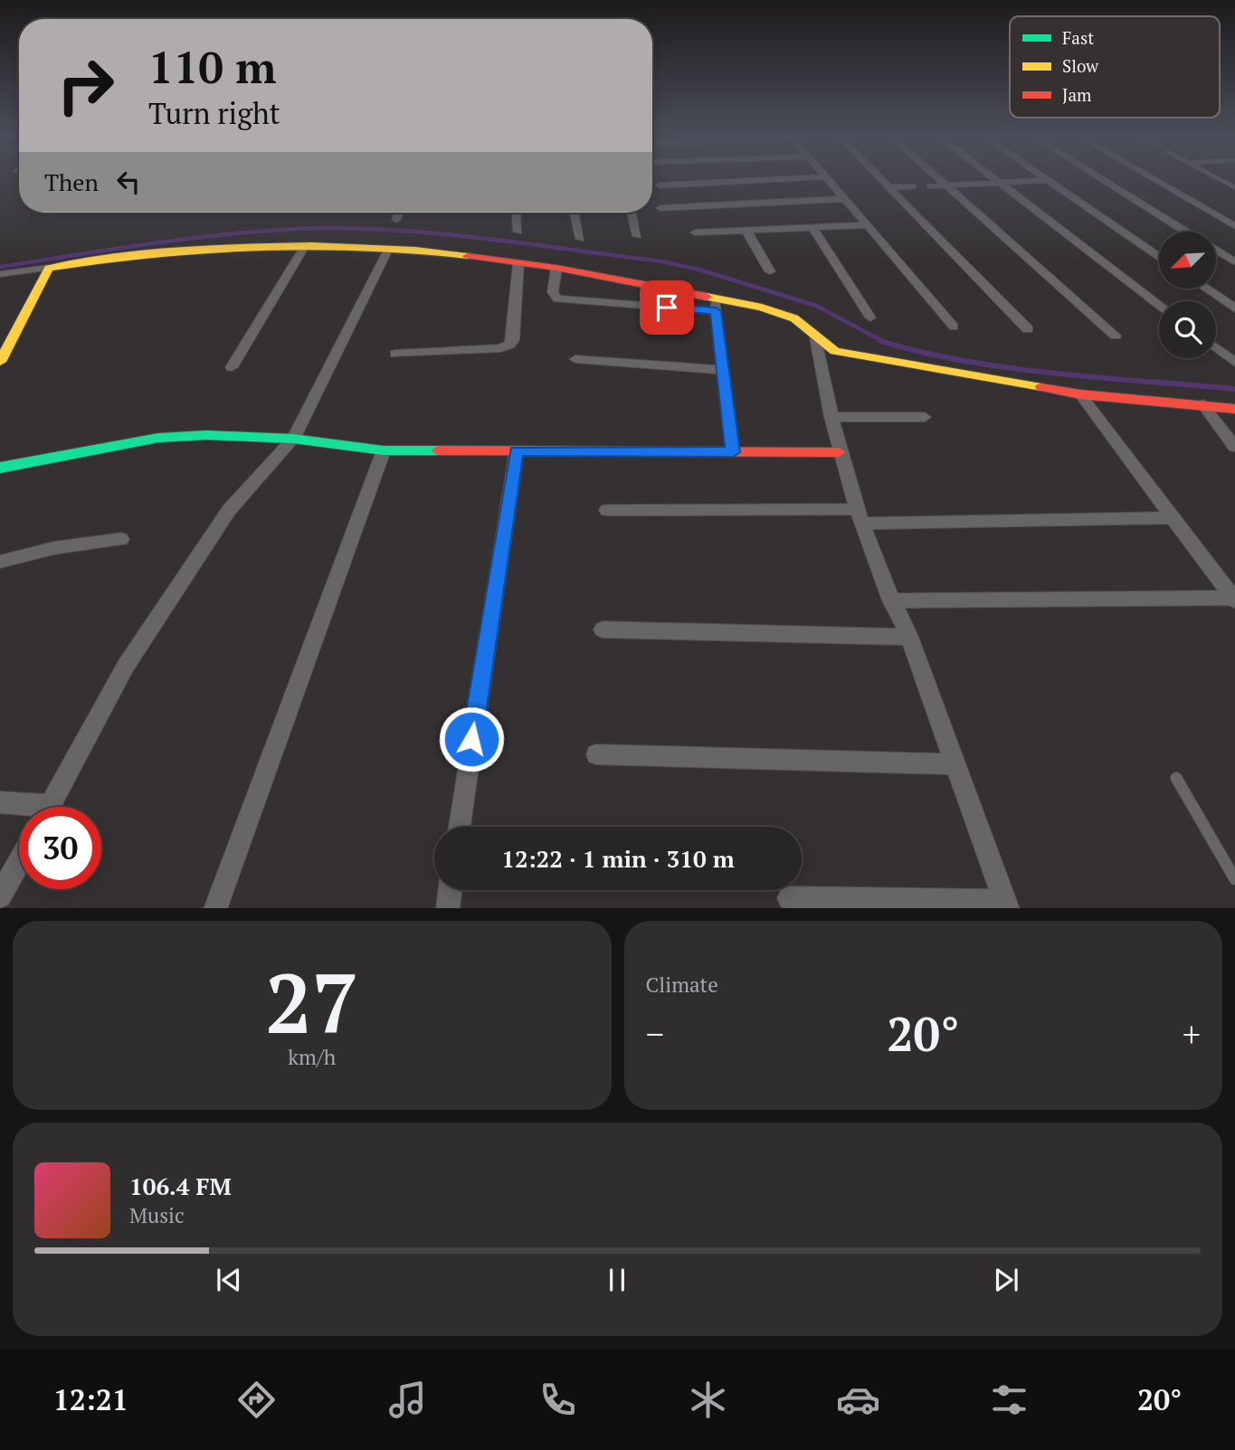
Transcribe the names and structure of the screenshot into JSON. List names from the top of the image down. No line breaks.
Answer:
{"legend":["Fast","Slow","Jam"],"north":"bottom left","page":{"turn":["110 m","Turn right"],"then":"Then","limit":"30","trip":"12:22 · 1 min · 310 m","tile":[["27","km/h"],"Climate"],"heat":["−","20°","+"],"song":["106.4 FM","Music"],"tabs":["12:21","20°"]}}
